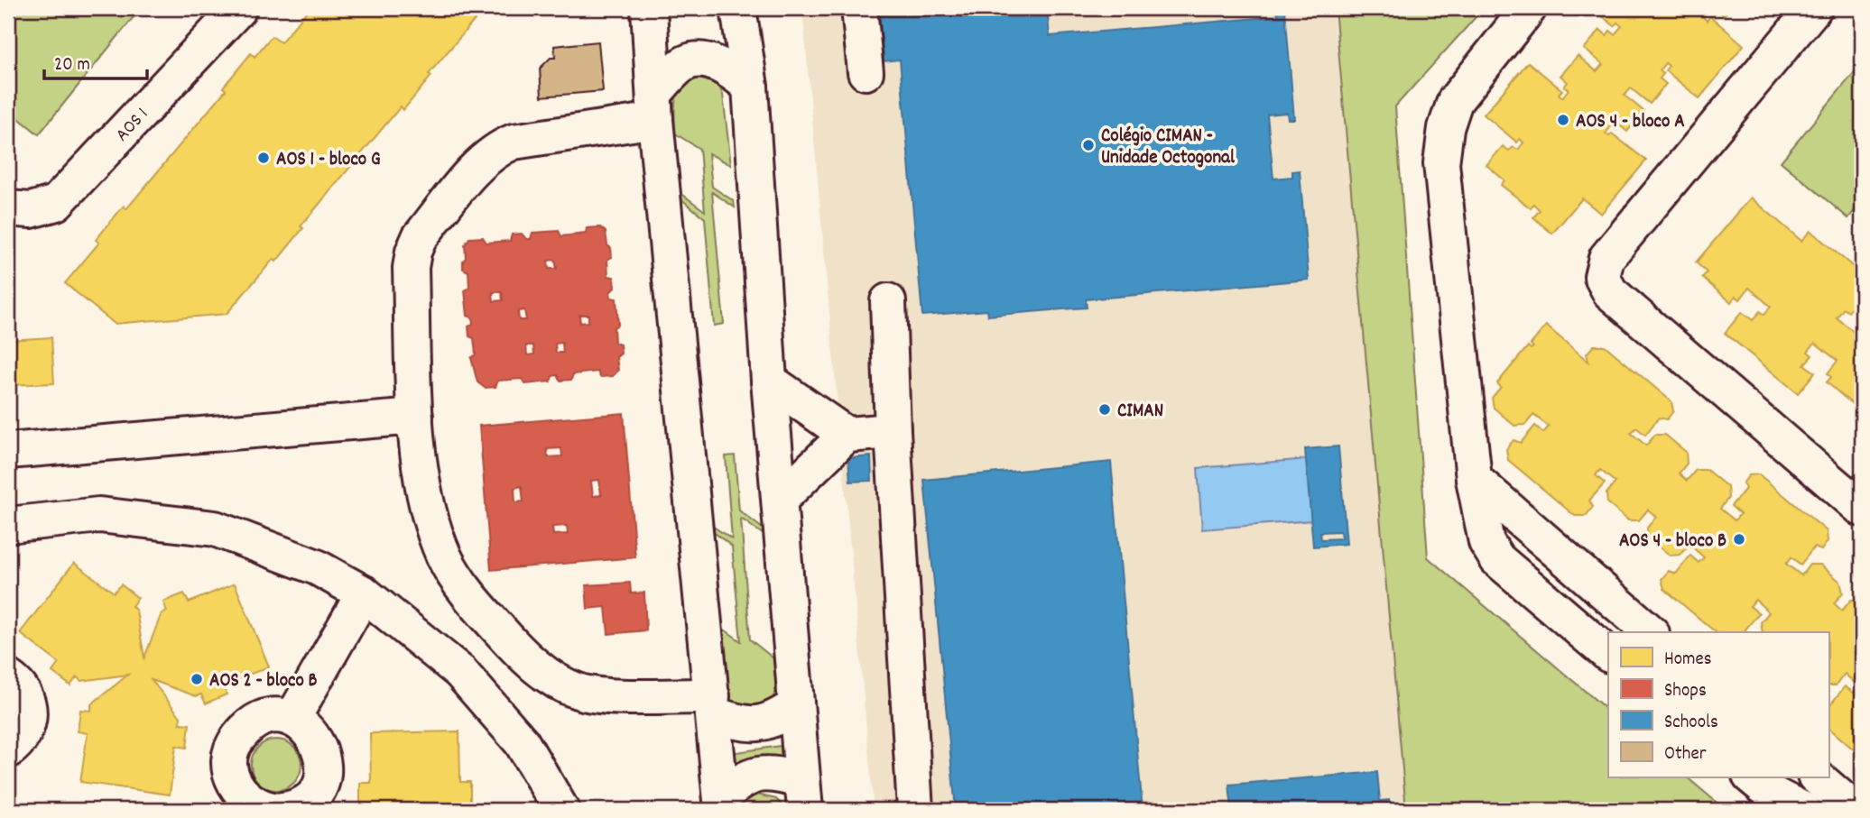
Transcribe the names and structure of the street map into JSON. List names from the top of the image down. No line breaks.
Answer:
{"streets":{"street":["AOS 1"]},"places":["AOS 4 - bloco A","Colégio CIMAN - Unidade Octogonal","AOS 1 - bloco G","CIMAN","AOS 4 - bloco B","AOS 2 - bloco B"],"legend":["Homes","Shops","Schools","Other"],"scale_bar":"20 m"}
